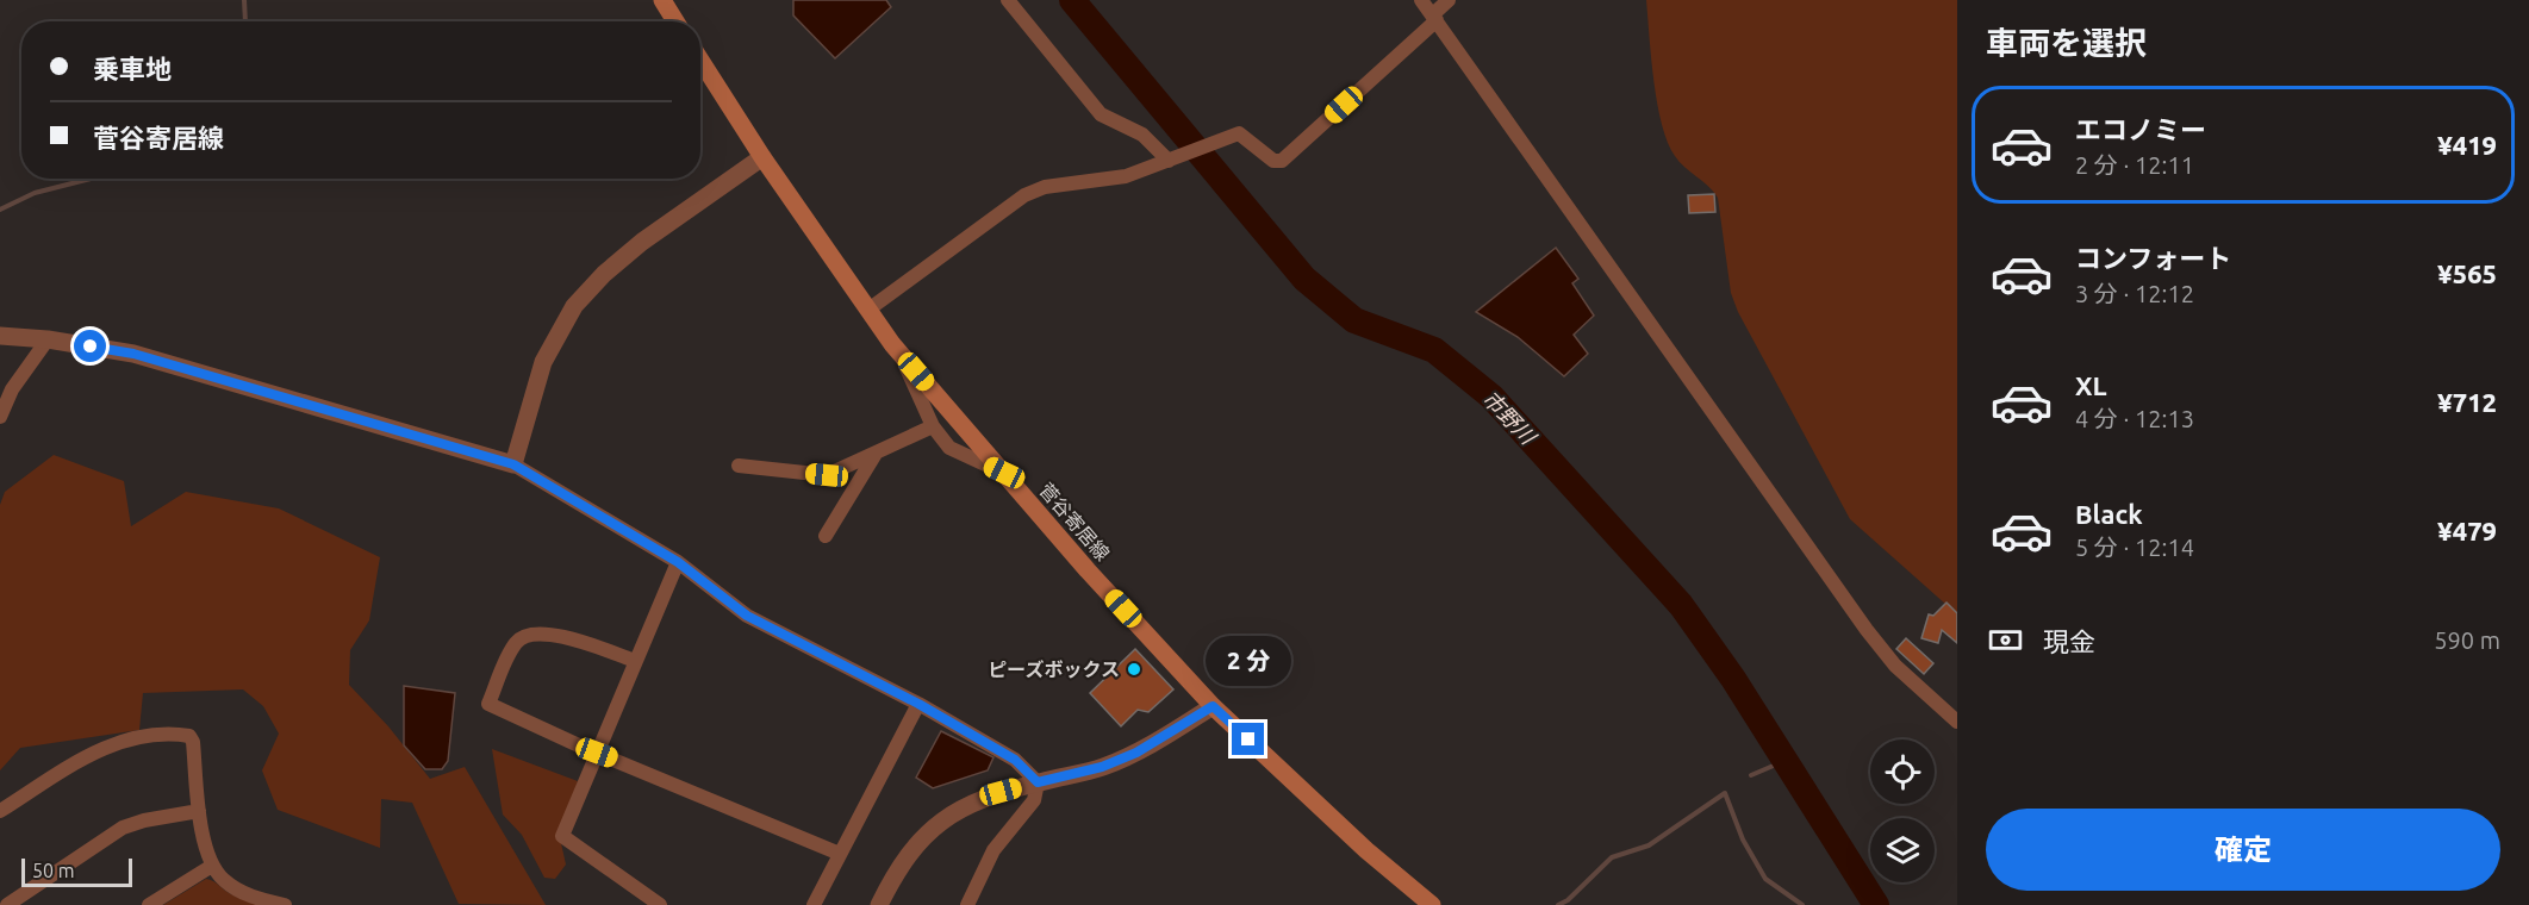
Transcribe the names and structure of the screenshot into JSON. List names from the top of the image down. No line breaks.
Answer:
{"streets":{"main road":["菅谷寄居線"]},"water":["市野川"],"places":["ピーズボックス"],"scale_bar":"50 m","page":{"heading":"車両を選択","banner":["乗車地","菅谷寄居線"],"list":[{"name":"エコノミー","note":"2 分 · 12:11","value":"¥419"},{"name":"コンフォート","note":"3 分 · 12:12","value":"¥565"},{"name":"XL","note":"4 分 · 12:13","value":"¥712"},{"name":"Black","note":"5 分 · 12:14","value":"¥479"}],"pay":["現金","590 m"],"bubble":"2 分","buttons":"確定","scale":"50 m"}}
